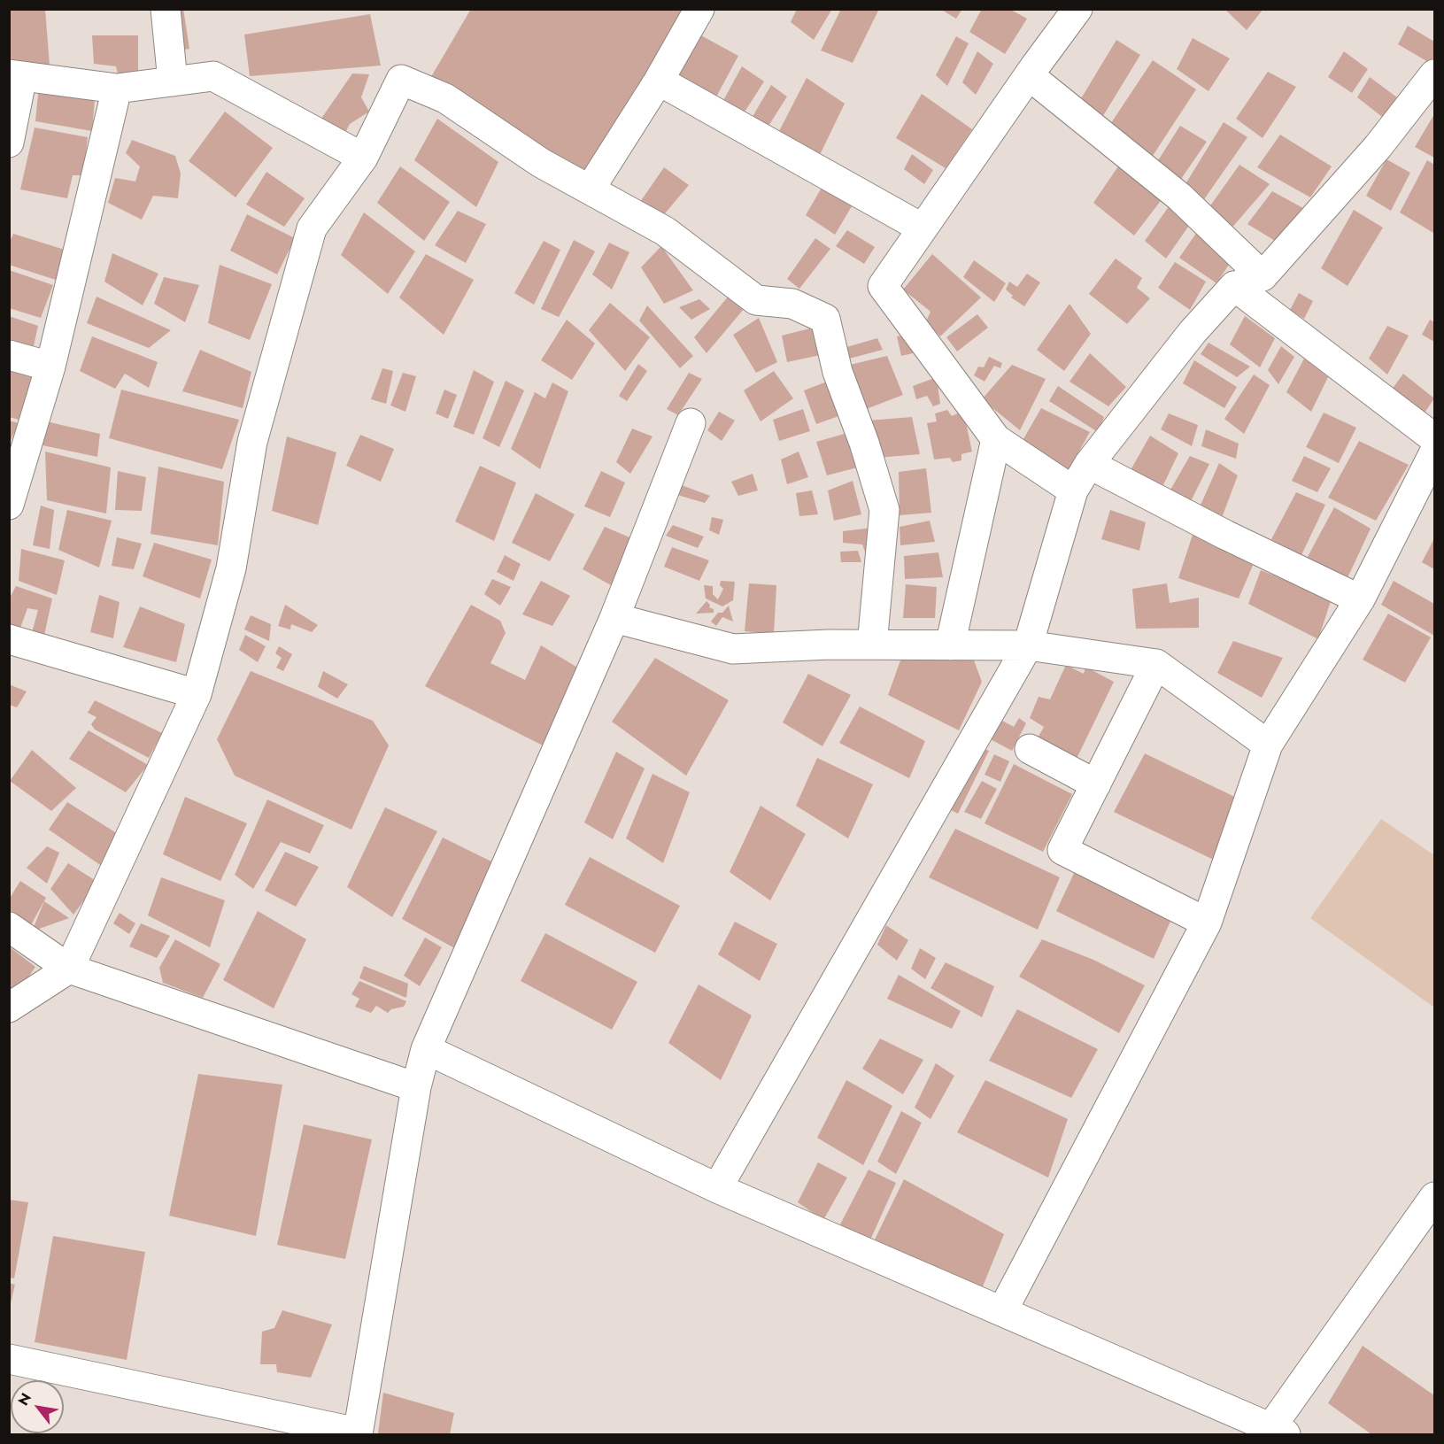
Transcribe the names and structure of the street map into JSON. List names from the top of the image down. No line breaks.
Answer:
{"north":"top left"}
